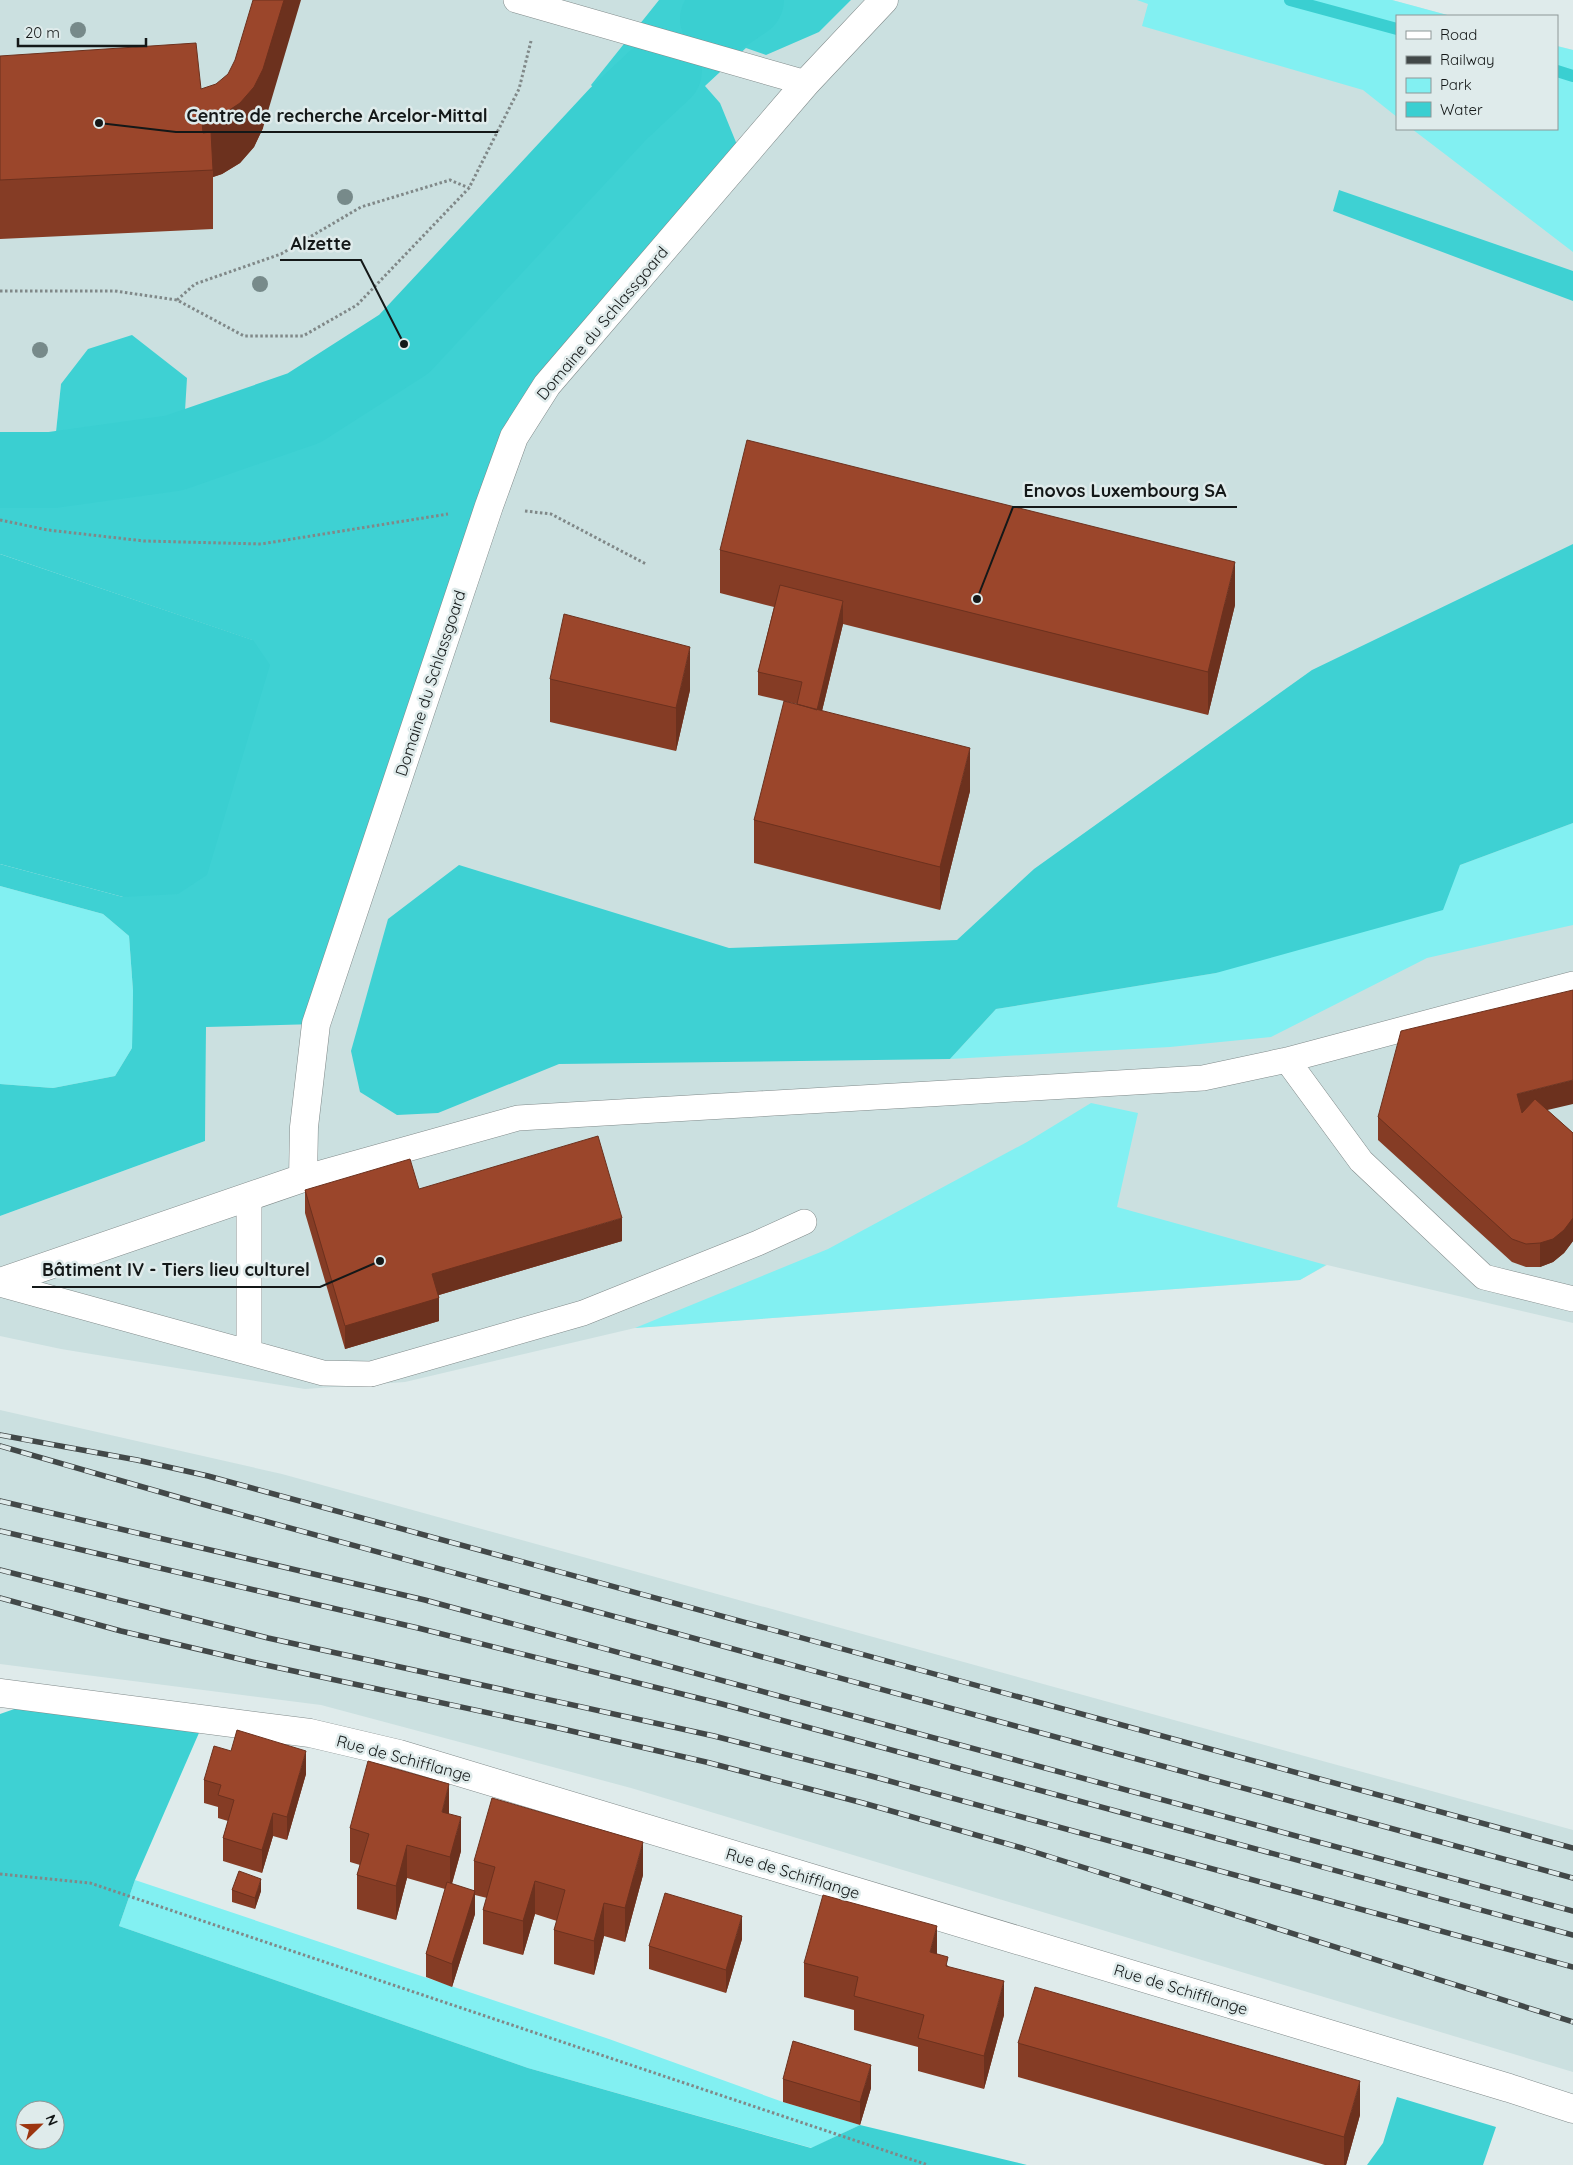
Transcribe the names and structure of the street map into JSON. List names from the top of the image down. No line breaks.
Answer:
{"streets":{"street":["Domaine du Schlassgoard","Rue de Schifflange"]},"places":["Centre de recherche Arcelor-Mittal","Alzette","Enovos Luxembourg SA","Bâtiment IV - Tiers lieu culturel"],"legend":["Road","Railway","Park","Water"],"scale_bar":"20 m","north":"top right"}
